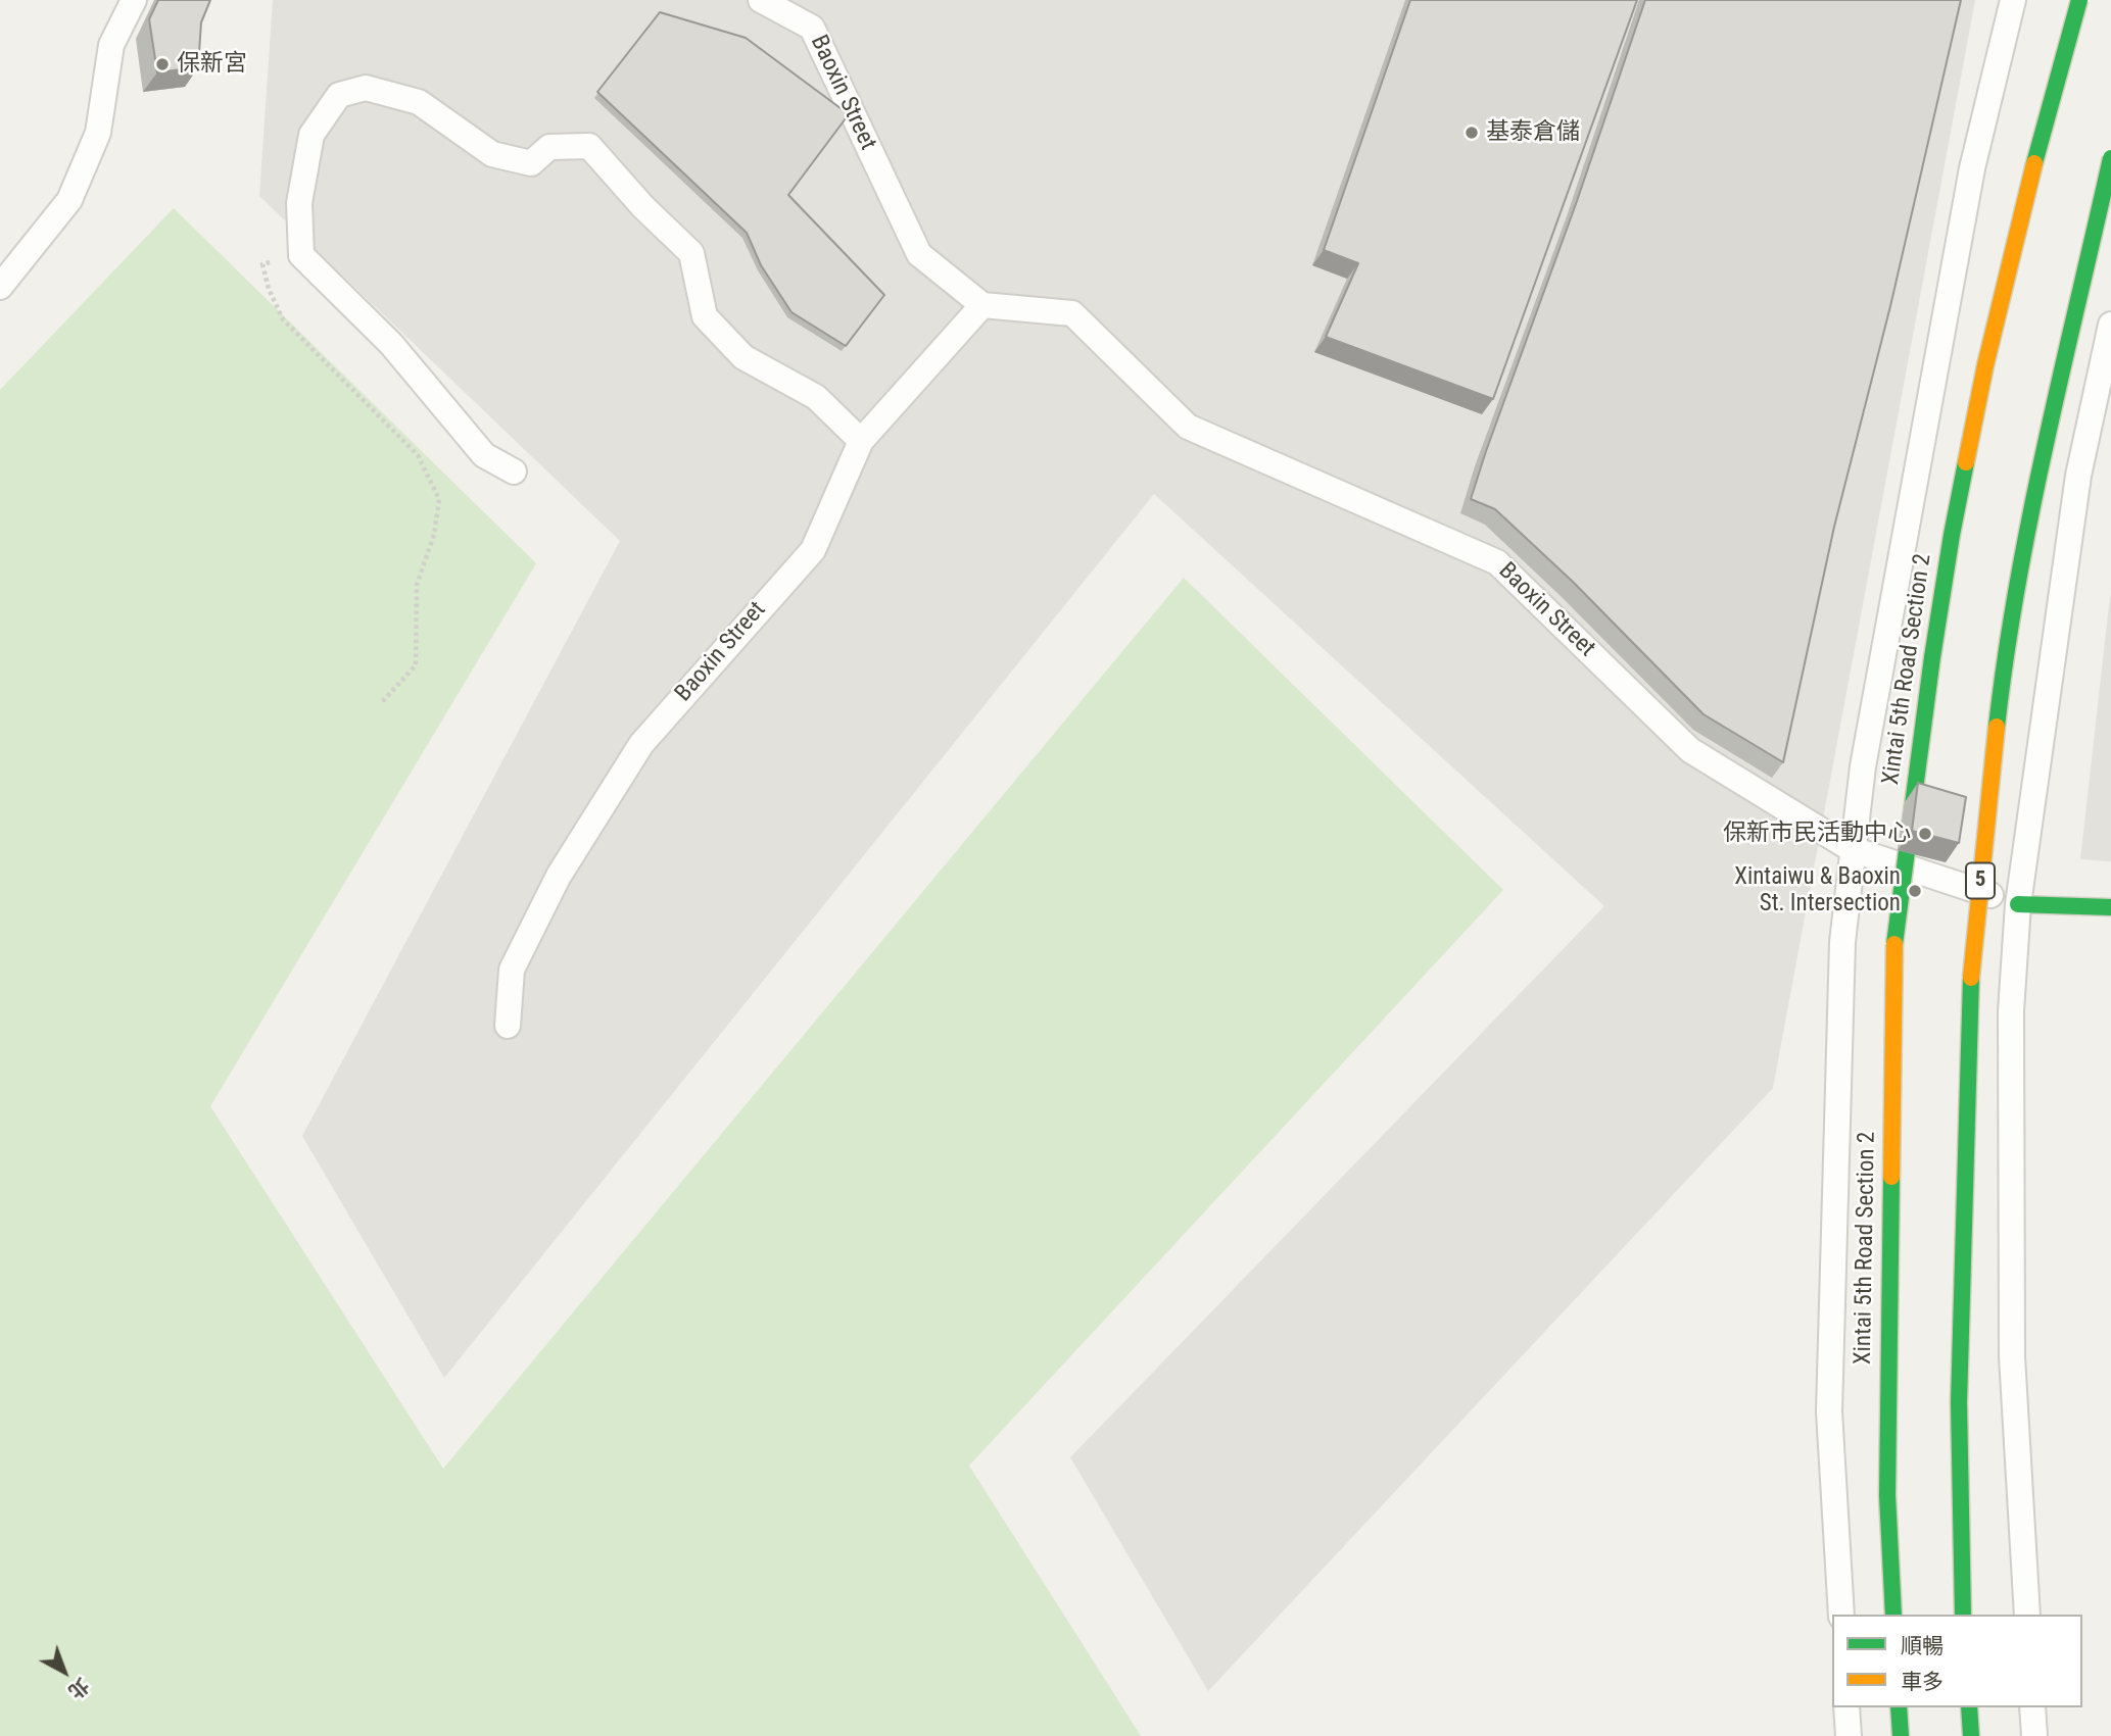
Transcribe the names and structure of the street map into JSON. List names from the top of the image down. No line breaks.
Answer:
{"streets":{"main road":["Baoxin Street","Xintai 5th Road Section 2","5"]},"places":["保新宮","基泰倉儲","保新市民活動中心","Xintaiwu & Baoxin St. Intersection"],"legend":["順暢","車多"],"north":"bottom right"}
